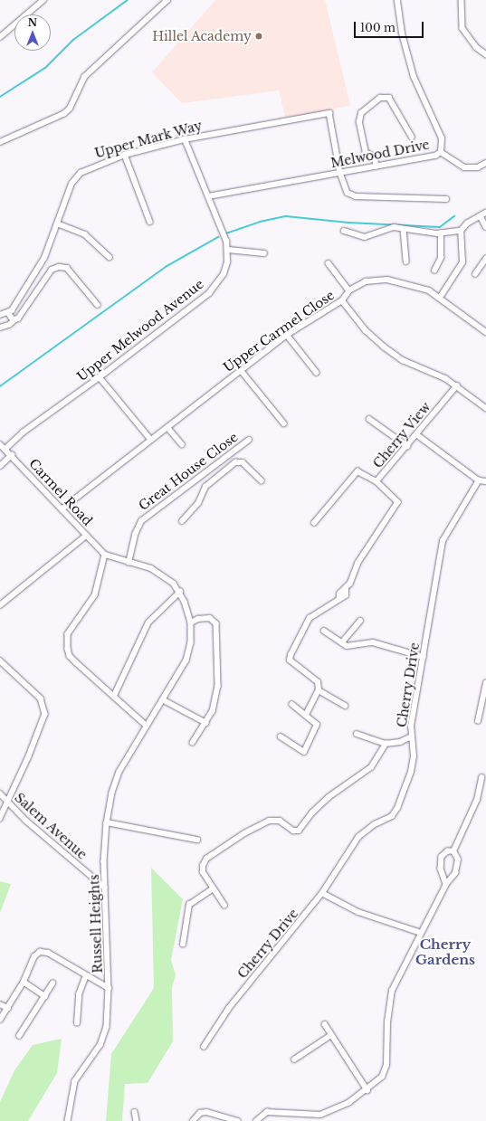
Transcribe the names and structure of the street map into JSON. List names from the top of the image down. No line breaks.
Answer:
{"streets":{"street":["Upper Mark Way","Melwood Drive","Upper Melwood Avenue","Upper Carmel Close","Cherry View","Great House Close","Carmel Road","Cherry Drive","Salem Avenue","Russell Heights"]},"crossings":[["Upper Mark Way","Melwood Drive"],["Upper Melwood Avenue","Carmel Road"],["Upper Carmel Close","Carmel Road"],["Salem Avenue","Russell Heights"]],"districts":["Cherry Gardens"],"places":["Hillel Academy"],"scale_bar":"100 m","north":"top"}
